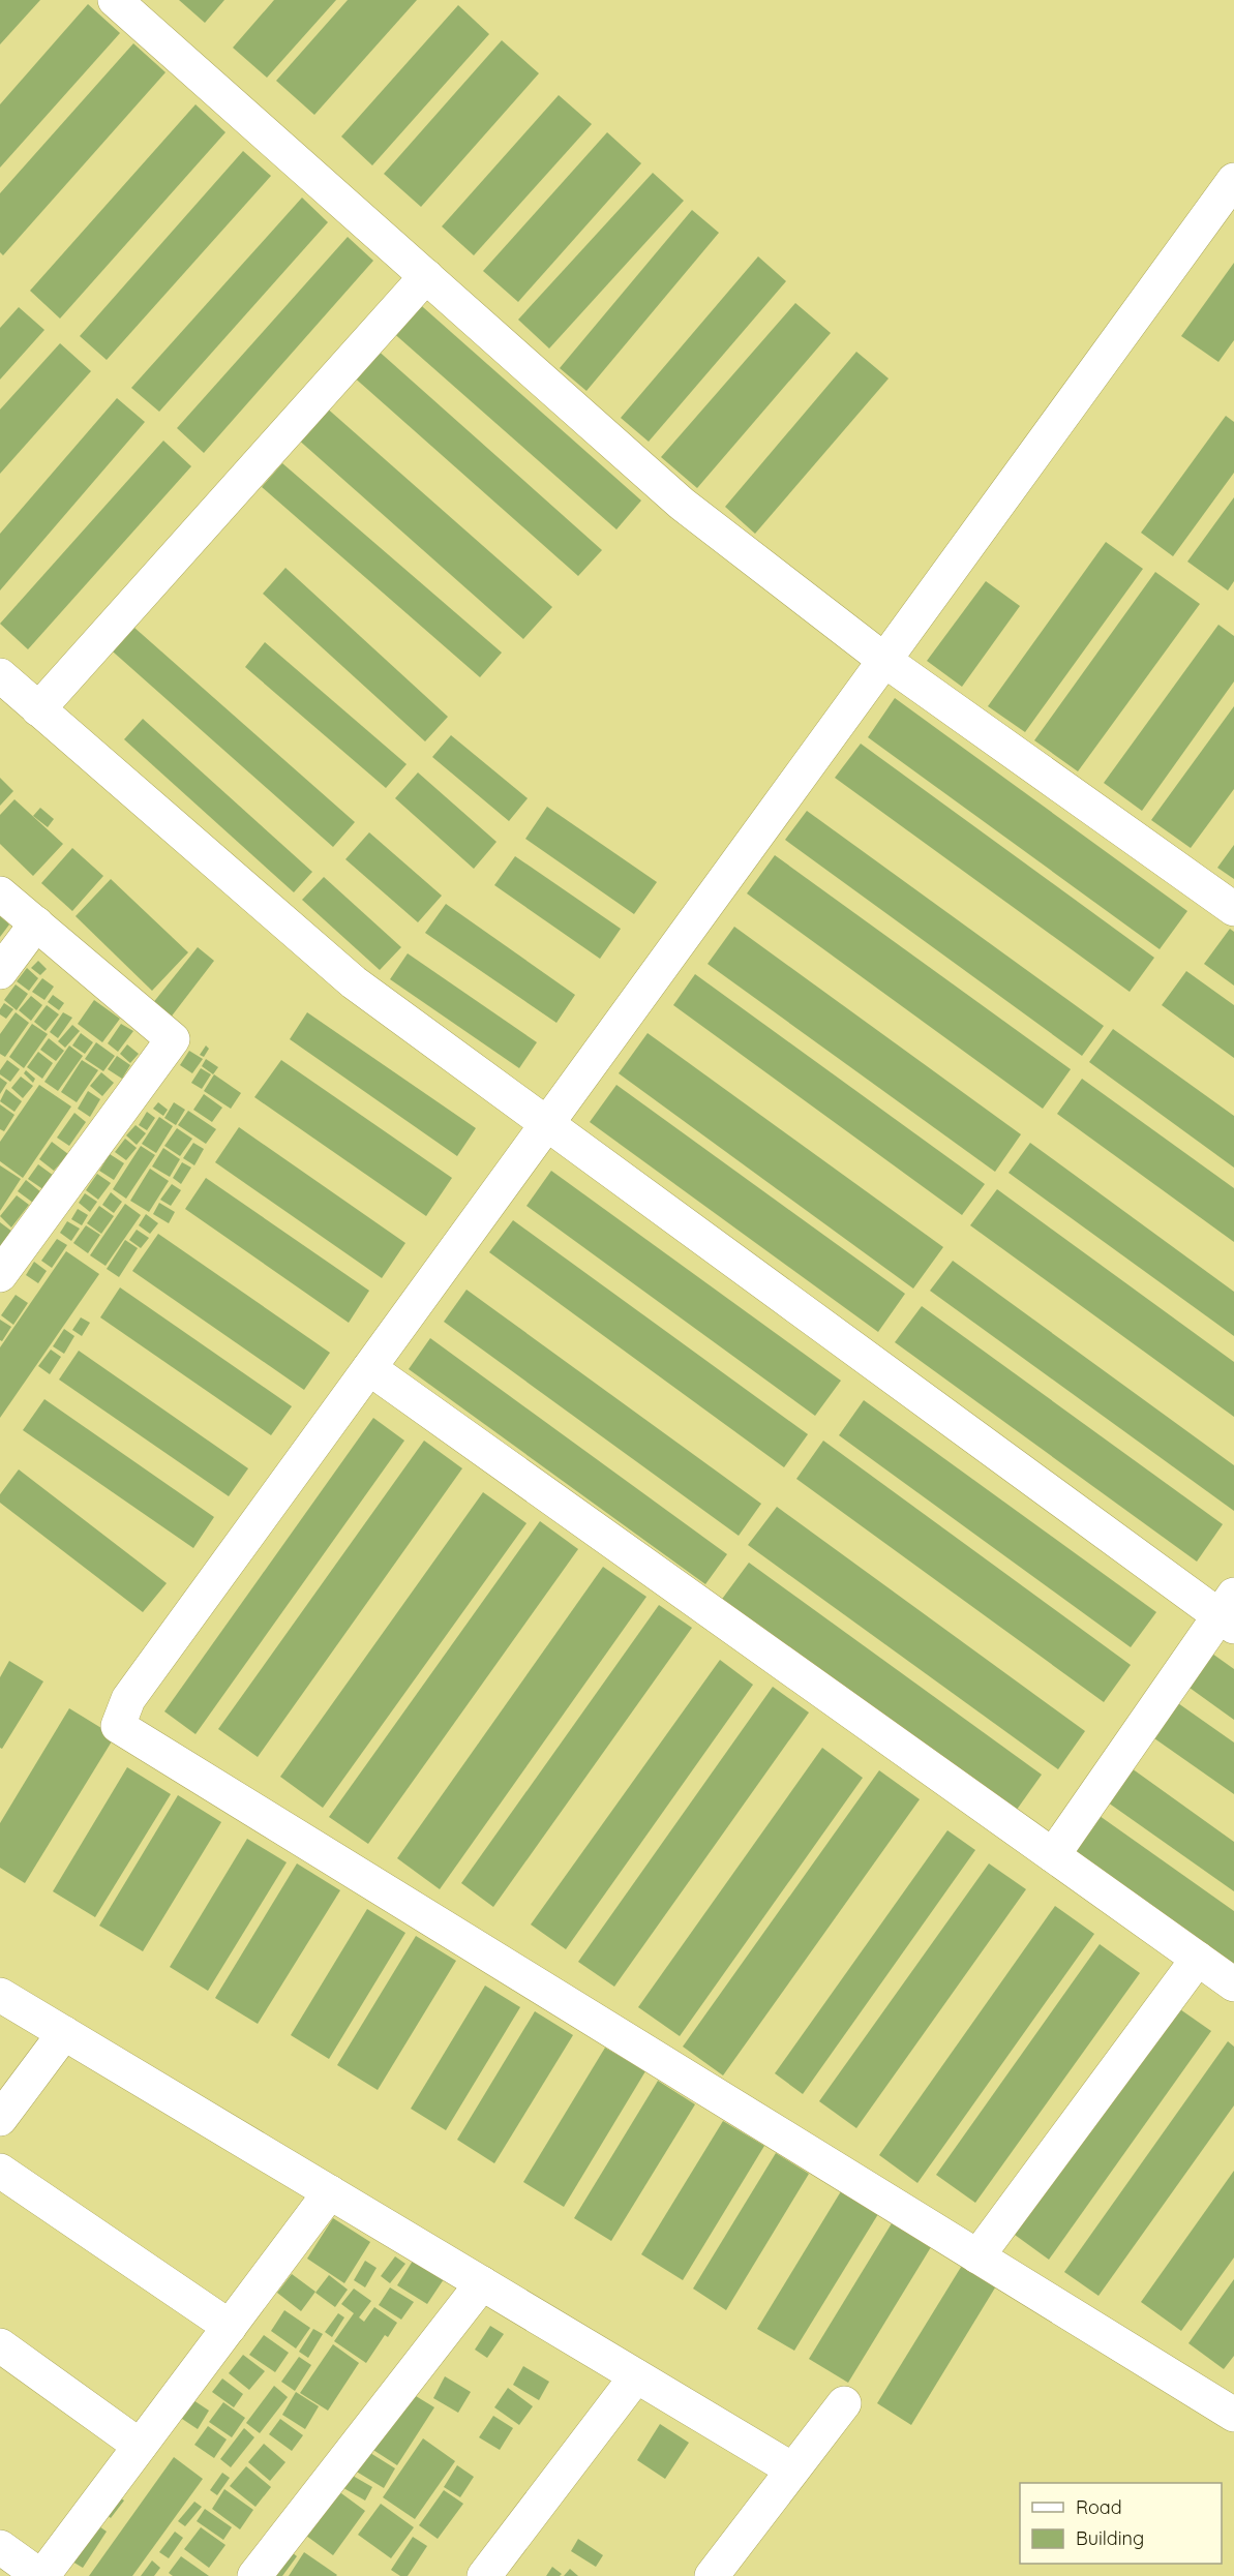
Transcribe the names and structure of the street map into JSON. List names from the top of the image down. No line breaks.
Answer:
{"legend":["Road","Building"]}
